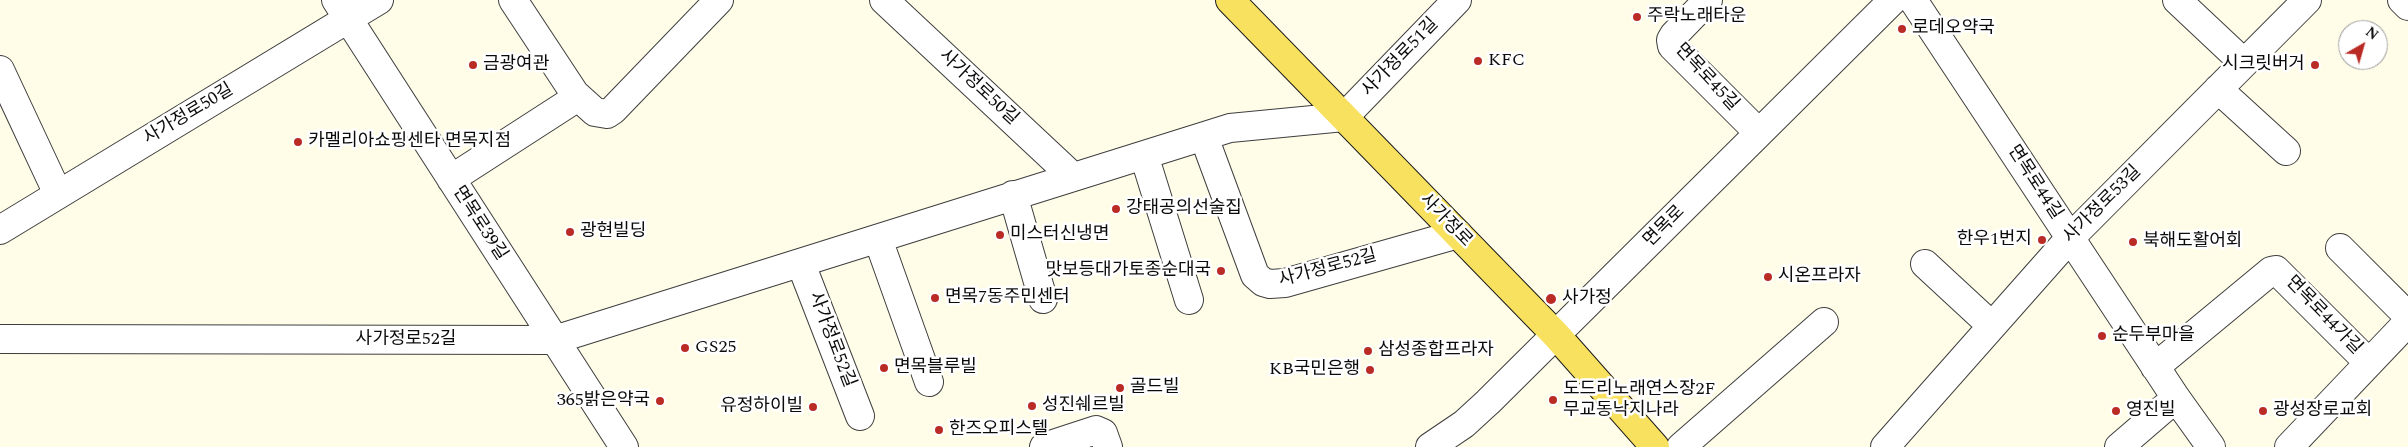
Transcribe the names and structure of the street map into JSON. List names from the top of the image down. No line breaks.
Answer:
{"streets":{"main road":["사가정로"],"street":["사가정로51길","면목로45길","사가정로50길","면목로44길","사가정로53길","면목로39길","면목로","사가정로52길","면목로44가길"]},"crossings":[["사가정로51길","사가정로"],["사가정로51길","사가정로52길"],["면목로45길","면목로"],["사가정로50길","면목로39길"],["사가정로50길","사가정로52길"],["면목로44길","사가정로53길"],["면목로44길","면목로44가길"],["사가정로","면목로"],["사가정로","사가정로52길"],["면목로39길","사가정로52길"]],"places":["주락노래타운","로데오약국","KFC","금광여관","시크릿버거","카멜리아쇼핑센타 면목지점","강태공의선술집","광현빌딩","미스터신냉면","한우1번지","북해도활어회","맛보등대가토종순대국","시온프라자","면목7동주민센터","사가정","순두부마을","GS25","삼성종합프라자","면목블루빌","KB국민은행","골드빌","도드리노래연스장2F 무교동낙지나라","365밝은약국","성진쉐르빌","유정하이빌","영진빌","광성장로교회","한즈오피스텔"],"north":"top right"}
